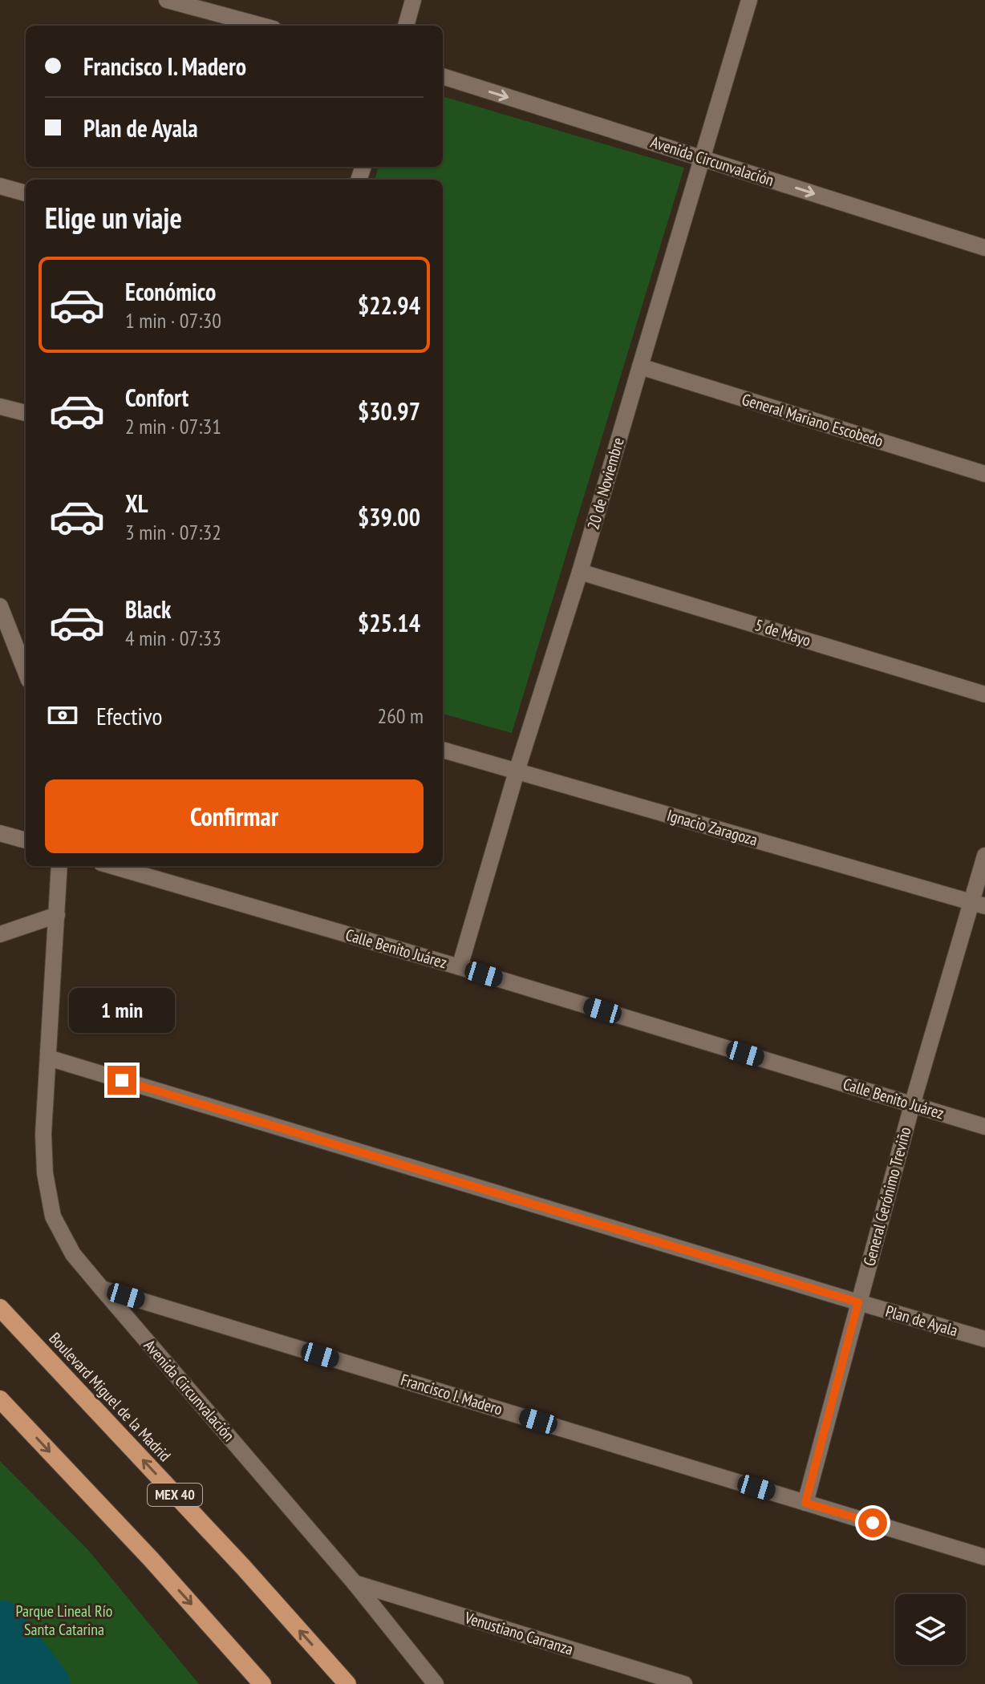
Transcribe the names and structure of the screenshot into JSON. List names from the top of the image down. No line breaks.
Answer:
{"streets":{"highway":["Boulevard Miguel de la Madrid","MEX 40"],"street":["Avenida Circunvalación","General Mariano Escobedo","20 de Noviembre","5 de Mayo","Ignacio Zaragoza","Calle Benito Juárez","General Gerónimo Treviño","Plan de Ayala","Francisco I. Madero","Venustiano Carranza"]},"crossings":[["Avenida Circunvalación","20 de Noviembre"],["Avenida Circunvalación","Plan de Ayala"],["Avenida Circunvalación","Francisco I. Madero"],["Avenida Circunvalación","Venustiano Carranza"],["General Mariano Escobedo","20 de Noviembre"],["20 de Noviembre","5 de Mayo"],["20 de Noviembre","Ignacio Zaragoza"],["20 de Noviembre","Calle Benito Juárez"],["Ignacio Zaragoza","General Gerónimo Treviño"],["Calle Benito Juárez","General Gerónimo Treviño"],["General Gerónimo Treviño","Plan de Ayala"],["General Gerónimo Treviño","Francisco I. Madero"]],"one_way":["Avenida Circunvalación"],"parks":["Parque Lineal Río Santa Catarina"],"page":{"banner":["Francisco I. Madero","Plan de Ayala"],"heading":"Elige un viaje","list":[{"name":"Económico","note":"1 min · 07:30","value":"$22.94"},{"name":"Confort","note":"2 min · 07:31","value":"$30.97"},{"name":"XL","note":"3 min · 07:32","value":"$39.00"},{"name":"Black","note":"4 min · 07:33","value":"$25.14"}],"pay":["Efectivo","260 m"],"buttons":"Confirmar","bubble":"1 min"}}
